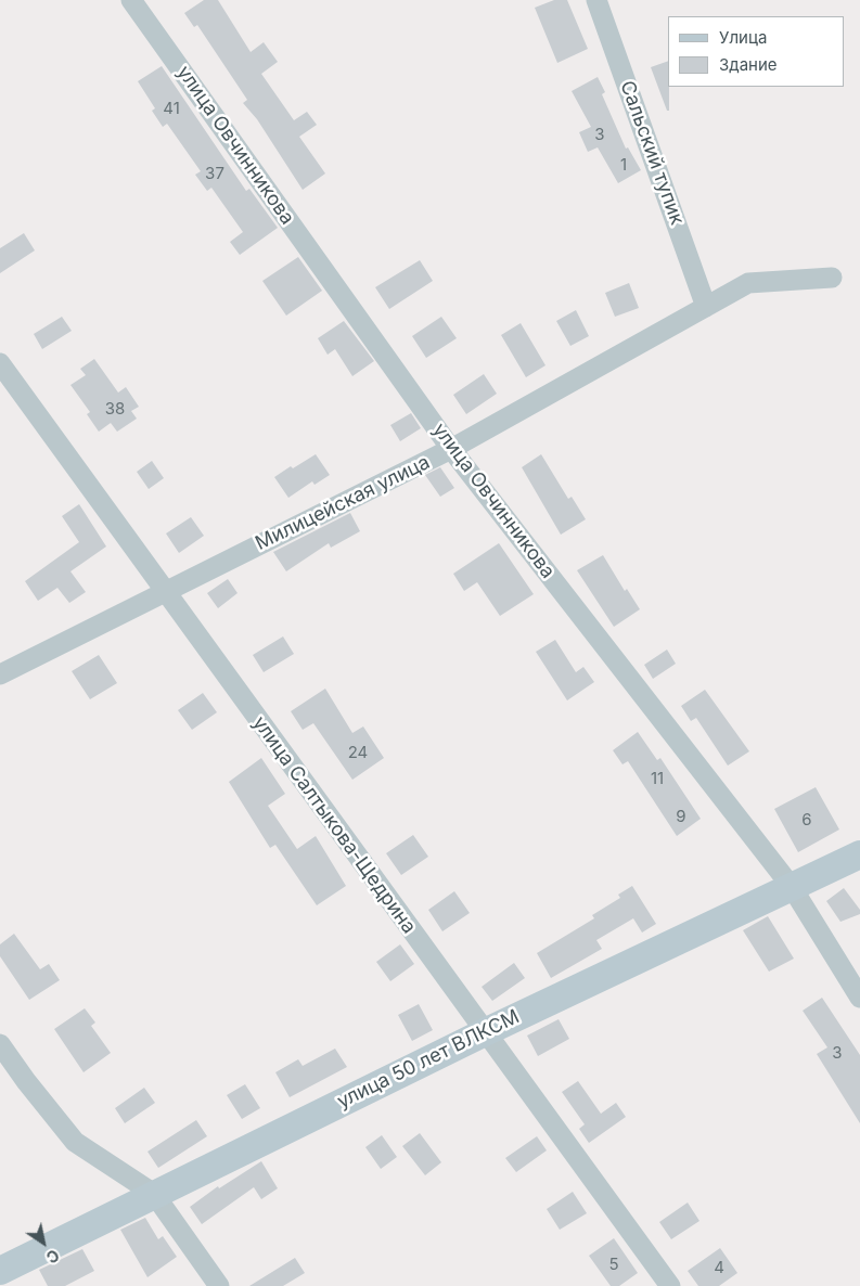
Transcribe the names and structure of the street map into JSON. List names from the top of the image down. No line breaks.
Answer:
{"streets":{"main road":["улица 50 лет ВЛКСМ"],"street":["улица Овчинникова","Сальский тупик","Милицейская улица","улица Салтыкова-Щедрина"]},"crossings":[["улица Овчинникова","Милицейская улица"],["улица Овчинникова","улица 50 лет ВЛКСМ"],["Сальский тупик","Милицейская улица"],["Милицейская улица","улица Салтыкова-Щедрина"],["улица Салтыкова-Щедрина","улица 50 лет ВЛКСМ"]],"house_numbers":["41","3","1","37","38","24","11","9","6","3","5","4"],"legend":["Улица","Здание"],"north":"bottom right"}
